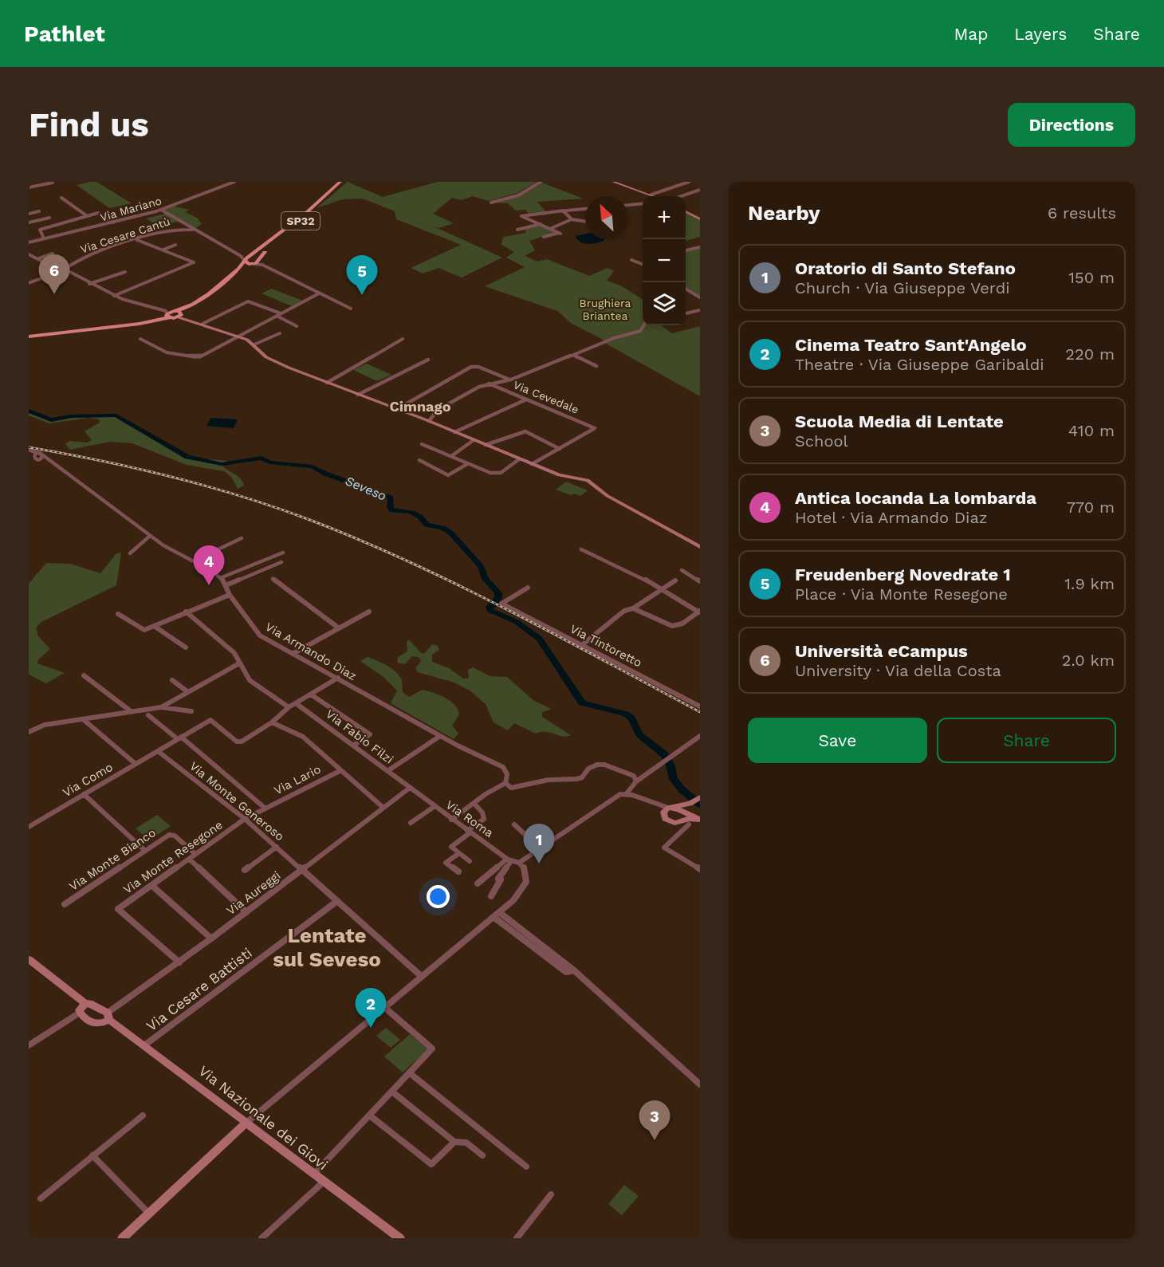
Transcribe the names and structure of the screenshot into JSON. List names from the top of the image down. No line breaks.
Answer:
{"streets":{"main road":["SP32"],"street":["Via Mariano","Via Cesare Cantù","Via Cevedale","Via Tintoretto","Via Armando Diaz","Via Fabio Filzi","Via Como","Via Lario","Via Monte Generoso","Via Roma","Via Monte Resegone","Via Monte Bianco","Via Aureggi","Via Cesare Battisti","Via Nazionale dei Giovi"]},"crossings":[["Via Fabio Filzi","Via Roma"],["Via Fabio Filzi","Via Aureggi"],["Via Como","Via Monte Generoso"],["Via Lario","Via Monte Resegone"],["Via Monte Generoso","Via Monte Resegone"],["Via Monte Generoso","Via Aureggi"],["Via Monte Generoso","Via Cesare Battisti"],["Via Roma","Via Aureggi"],["Via Monte Resegone","Via Monte Bianco"],["Via Monte Resegone","Via Aureggi"],["Via Aureggi","Via Nazionale dei Giovi"],["Via Cesare Battisti","Via Nazionale dei Giovi"]],"districts":["Cimnago","Lentate sul Seveso"],"water":["Seveso"],"parks":["Brughiera Briantea"],"north":"top left","page":{"header":"Pathlet","nav":["Map","Layers","Share"],"buttons":["Directions",["Save","Share"]],"title":"Find us","heading":["Nearby","6 results"],"map_buttons":["+","−"],"list":[{"mark":"1","name":"Oratorio di Santo Stefano","note":"Church · Via Giuseppe Verdi","value":"150 m"},{"mark":"2","name":"Cinema Teatro Sant'Angelo","note":"Theatre · Via Giuseppe Garibaldi","value":"220 m"},{"mark":"3","name":"Scuola Media di Lentate","note":"School","value":"410 m"},{"mark":"4","name":"Antica locanda La lombarda","note":"Hotel · Via Armando Diaz","value":"770 m"},{"mark":"5","name":"Freudenberg Novedrate 1","note":"Place · Via Monte Resegone","value":"1.9 km"},{"mark":"6","name":"Università eCampus","note":"University · Via della Costa","value":"2.0 km"}],"pins":["6","5","4","1","2","3"]}}
